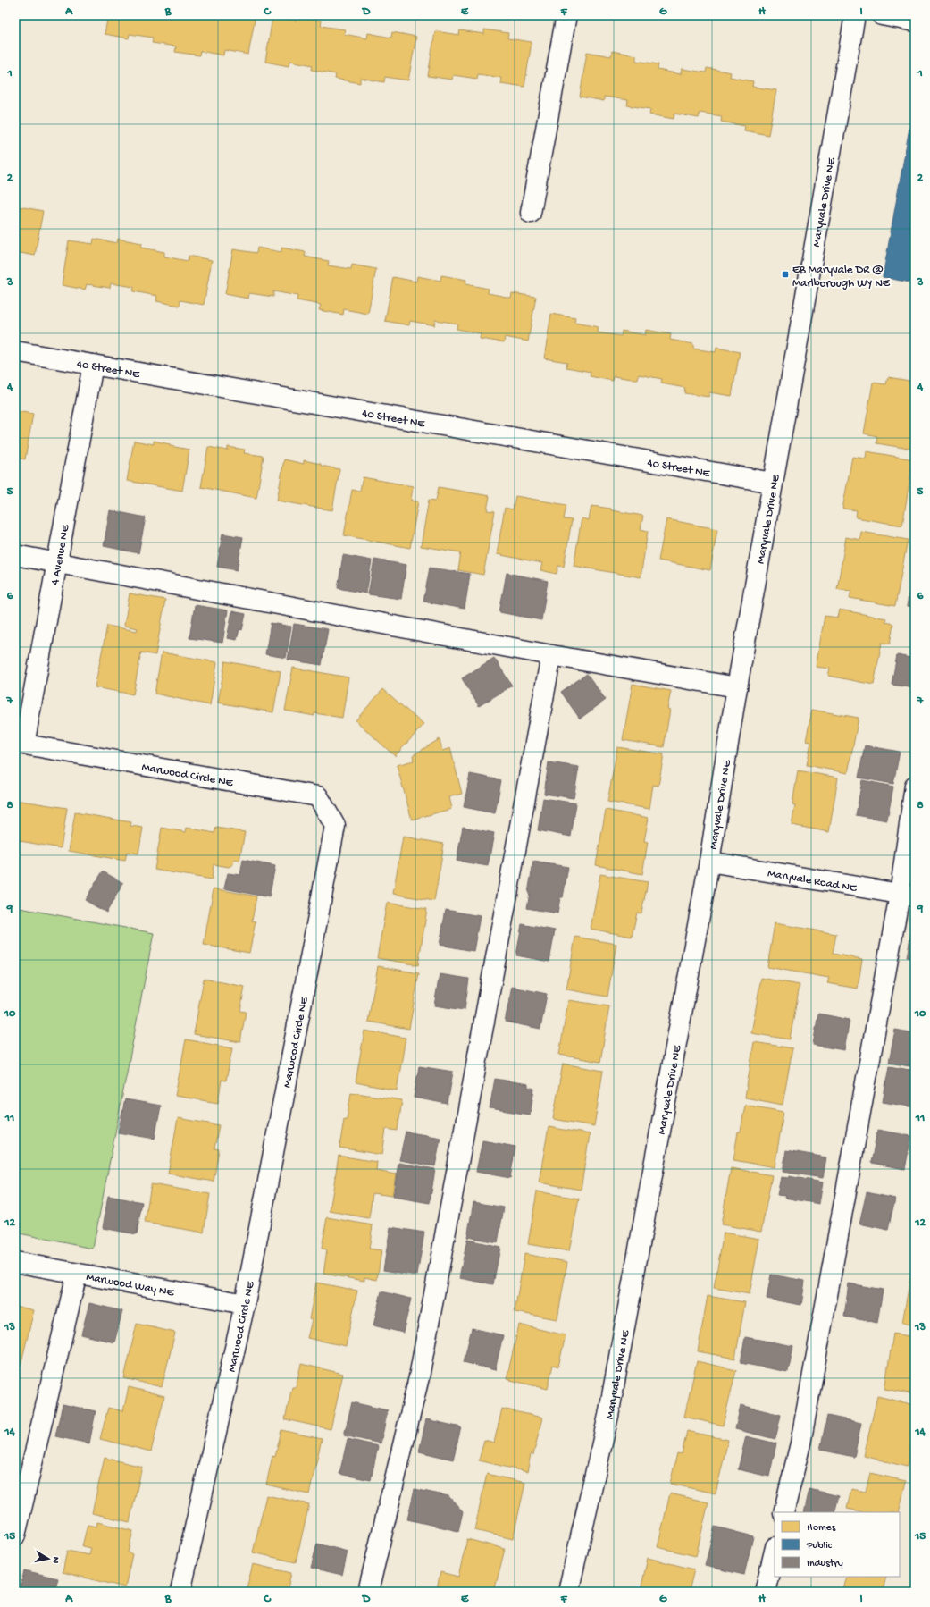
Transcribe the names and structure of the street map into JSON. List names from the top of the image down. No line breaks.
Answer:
{"streets":{"street":["Maryvale Drive NE","40 Street NE","4 Avenue NE","Marwood Circle NE","Maryvale Road NE","Marwood Way NE"]},"crossings":[["Maryvale Drive NE","40 Street NE"],["Maryvale Drive NE","Maryvale Road NE"],["40 Street NE","4 Avenue NE"],["4 Avenue NE","Marwood Circle NE"],["Marwood Circle NE","Marwood Way NE"]],"places":{"transit":["EB Maryvale DR @ Marlborough WY NE"]},"legend":["Homes","Public","Industry"],"north":"right","grid":{"columns":["A","B","C","D","E","F","G","H","I"],"rows":["1","2","3","4","5","6","7","8","9","10","11","12","13","14","15"]}}
